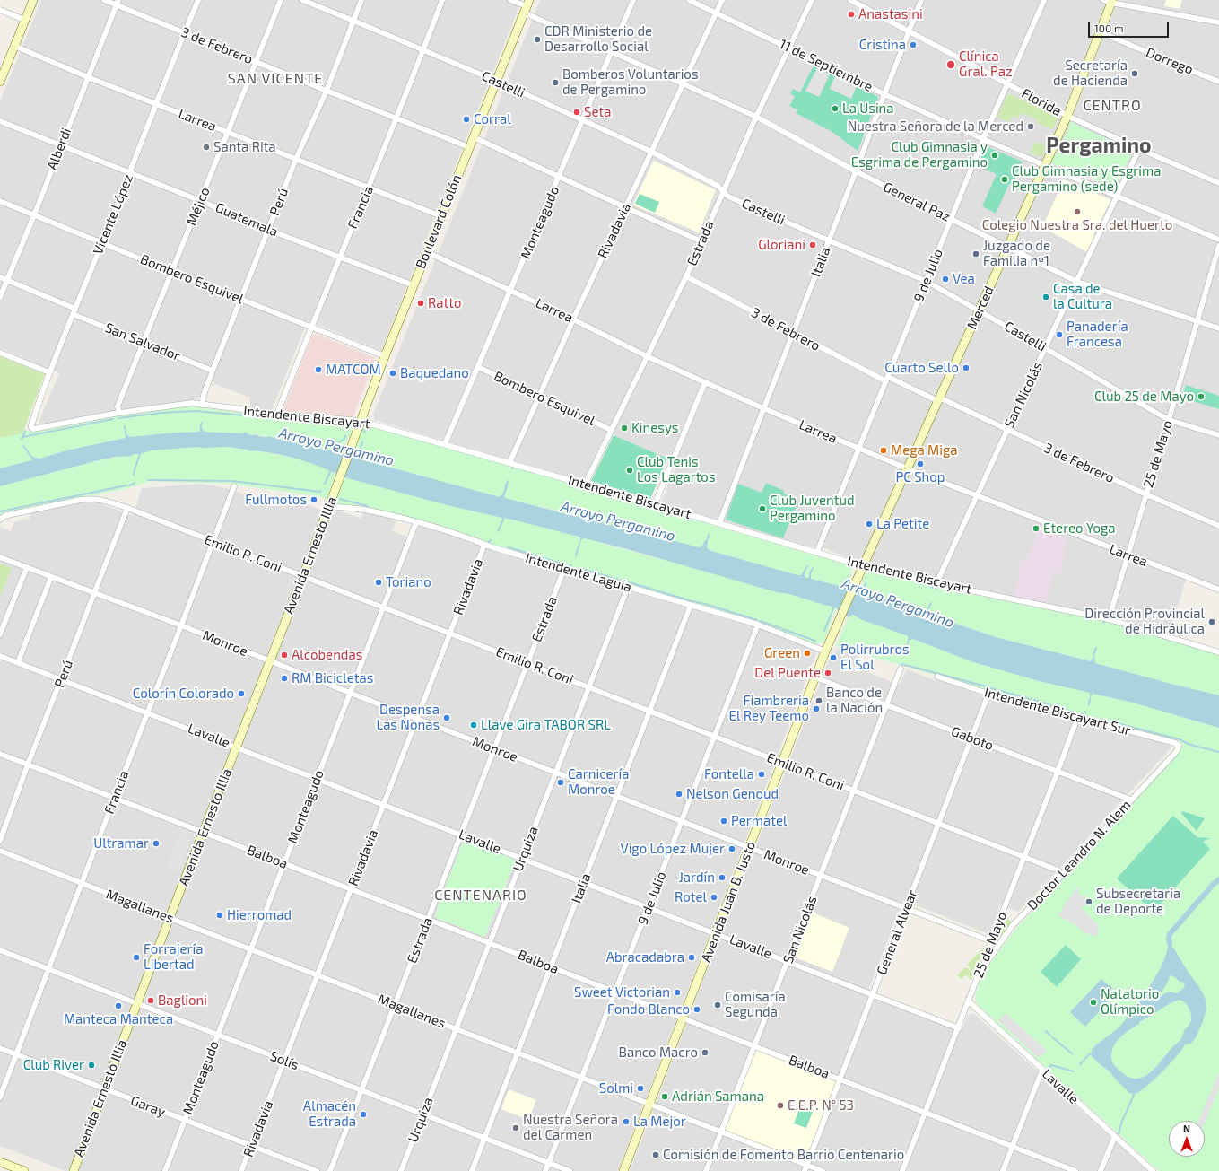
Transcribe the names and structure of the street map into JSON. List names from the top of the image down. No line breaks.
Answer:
{"streets":{"main road":["Boulevard Colón","Merced","Avenida Ernesto Illia","Avenida Juan B. Justo"],"street":["3 de Febrero","Dorrego","11 de Septiembre","Castelli","Florida","Larrea","Alberdi","Perú","General Paz","Méjico","Francia","Vicente López","Guatemala","Monteagudo","Rivadavia","Estrada","Italia","9 de Julio","Bombero Esquivel","San Salvador","San Nicolás","Intendente Biscayart","25 de Mayo","Emilio R. Coni","Intendente Laguía","Monroe","Intendente Biscayart Sur","Lavalle","Gaboto","Urquiza","Doctor Leandro N. Alem","Balboa","Magallanes","General Alvear","Solís","Garay"]},"crossings":[["3 de Febrero","Alberdi"],["3 de Febrero","Perú"],["3 de Febrero","Méjico"],["3 de Febrero","Francia"],["3 de Febrero","Vicente López"],["3 de Febrero","Boulevard Colón"],["3 de Febrero","Estrada"],["3 de Febrero","Italia"],["3 de Febrero","9 de Julio"],["3 de Febrero","Merced"],["3 de Febrero","San Nicolás"],["3 de Febrero","25 de Mayo"],["Dorrego","Merced"],["11 de Septiembre","Rivadavia"],["11 de Septiembre","Estrada"],["11 de Septiembre","Italia"],["11 de Septiembre","9 de Julio"],["11 de Septiembre","Merced"],["11 de Septiembre","San Nicolás"],["Castelli","Perú"],["Castelli","Francia"],["Castelli","Boulevard Colón"],["Castelli","Monteagudo"],["Castelli","Rivadavia"],["Castelli","Estrada"],["Castelli","Italia"],["Castelli","9 de Julio"],["Castelli","Merced"],["Castelli","San Nicolás"],["Castelli","25 de Mayo"],["Florida","Italia"],["Florida","9 de Julio"],["Florida","Merced"],["Florida","San Nicolás"],["Larrea","Alberdi"],["Larrea","Perú"],["Larrea","Méjico"],["Larrea","Francia"],["Larrea","Vicente López"],["Larrea","Boulevard Colón"],["Larrea","Monteagudo"],["Larrea","Rivadavia"],["Larrea","Estrada"],["Larrea","Italia"],["Larrea","9 de Julio"],["Larrea","Merced"],["Larrea","San Nicolás"],["Larrea","25 de Mayo"],["Alberdi","Guatemala"],["Alberdi","Bombero Esquivel"],["Alberdi","San Salvador"],["Perú","Guatemala"],["Perú","Bombero Esquivel"],["Perú","San Salvador"],["Perú","Intendente Biscayart"],["Perú","Emilio R. Coni"],["Perú","Monroe"],["Perú","Lavalle"],["Perú","Balboa"],["General Paz","Boulevard Colón"],["General Paz","Monteagudo"],["General Paz","Rivadavia"],["General Paz","Estrada"],["General Paz","Italia"],["General Paz","9 de Julio"],["General Paz","Merced"],["General Paz","San Nicolás"],["General Paz","25 de Mayo"],["Méjico","Guatemala"],["Méjico","Bombero Esquivel"],["Méjico","San Salvador"],["Méjico","Intendente Biscayart"],["Francia","Guatemala"],["Francia","Bombero Esquivel"],["Francia","Intendente Biscayart"],["Francia","Emilio R. Coni"],["Francia","Monroe"],["Francia","Lavalle"],["Francia","Balboa"],["Francia","Magallanes"],["Francia","Solís"],["Francia","Garay"],["Vicente López","Guatemala"],["Vicente López","Bombero Esquivel"],["Vicente López","San Salvador"],["Vicente López","Intendente Biscayart"],["Guatemala","Boulevard Colón"],["Boulevard Colón","Bombero Esquivel"],["Boulevard Colón","Intendente Biscayart"],["Boulevard Colón","Avenida Ernesto Illia"],["Monteagudo","Bombero Esquivel"],["Monteagudo","Intendente Biscayart"],["Monteagudo","Emilio R. Coni"],["Monteagudo","Intendente Laguía"],["Monteagudo","Monroe"],["Monteagudo","Lavalle"],["Monteagudo","Balboa"],["Monteagudo","Magallanes"],["Monteagudo","Solís"],["Monteagudo","Garay"],["Rivadavia","Bombero Esquivel"],["Rivadavia","Intendente Biscayart"],["Rivadavia","Emilio R. Coni"],["Rivadavia","Intendente Laguía"],["Rivadavia","Monroe"],["Rivadavia","Lavalle"],["Rivadavia","Balboa"],["Rivadavia","Magallanes"],["Rivadavia","Solís"],["Rivadavia","Garay"],["Estrada","Bombero Esquivel"],["Estrada","Intendente Biscayart"],["Estrada","Emilio R. Coni"],["Estrada","Intendente Laguía"],["Estrada","Monroe"],["Estrada","Lavalle"],["Estrada","Balboa"],["Estrada","Magallanes"],["Estrada","Solís"],["Italia","Intendente Biscayart"],["Italia","Emilio R. Coni"],["Italia","Intendente Laguía"],["Italia","Monroe"],["Italia","Lavalle"],["Italia","Balboa"],["Italia","Magallanes"],["Italia","Solís"],["9 de Julio","Intendente Biscayart"],["9 de Julio","Emilio R. Coni"],["9 de Julio","Intendente Laguía"],["9 de Julio","Monroe"],["9 de Julio","Lavalle"],["9 de Julio","Balboa"],["9 de Julio","Magallanes"],["9 de Julio","Solís"],["Merced","Intendente Biscayart"],["Merced","Avenida Juan B. Justo"],["San Nicolás","Intendente Biscayart"],["San Nicolás","Emilio R. Coni"],["San Nicolás","Monroe"],["San Nicolás","Lavalle"],["San Nicolás","Gaboto"],["San Nicolás","Balboa"],["San Nicolás","Magallanes"],["Intendente Biscayart","25 de Mayo"],["25 de Mayo","Emilio R. Coni"],["25 de Mayo","Monroe"],["25 de Mayo","Intendente Biscayart Sur"],["25 de Mayo","Lavalle"],["25 de Mayo","Gaboto"],["25 de Mayo","Doctor Leandro N. Alem"],["25 de Mayo","Balboa"],["Emilio R. Coni","Avenida Ernesto Illia"],["Emilio R. Coni","Urquiza"],["Emilio R. Coni","Doctor Leandro N. Alem"],["Emilio R. Coni","Avenida Juan B. Justo"],["Emilio R. Coni","General Alvear"],["Avenida Ernesto Illia","Intendente Laguía"],["Avenida Ernesto Illia","Monroe"],["Avenida Ernesto Illia","Lavalle"],["Avenida Ernesto Illia","Balboa"],["Avenida Ernesto Illia","Magallanes"],["Avenida Ernesto Illia","Solís"],["Avenida Ernesto Illia","Garay"],["Intendente Laguía","Urquiza"],["Intendente Laguía","Avenida Juan B. Justo"],["Monroe","Urquiza"],["Monroe","Avenida Juan B. Justo"],["Monroe","General Alvear"],["Intendente Biscayart Sur","Doctor Leandro N. Alem"],["Intendente Biscayart Sur","General Alvear"],["Lavalle","Urquiza"],["Lavalle","Avenida Juan B. Justo"],["Lavalle","General Alvear"],["Gaboto","Doctor Leandro N. Alem"],["Gaboto","Avenida Juan B. Justo"],["Gaboto","General Alvear"],["Urquiza","Balboa"],["Urquiza","Magallanes"],["Urquiza","Solís"],["Balboa","Avenida Juan B. Justo"],["Balboa","General Alvear"],["Avenida Juan B. Justo","Magallanes"],["Magallanes","General Alvear"]],"districts":["SAN VICENTE","CENTRO","Pergamino","CENTENARIO"],"water":["Arroyo Pergamino"],"places":["Anastasini","CDR Ministerio de Desarrollo Social","Cristina","Clínica Gral. Paz","Secretaría de Hacienda","Bomberos Voluntarios de Pergamino","La Usina","Seta","Corral","Nuestra Señora de la Merced","Santa Rita","Club Gimnasia y Esgrima de Pergamino","Club Gimnasia y Esgrima Pergamino (sede)","Colegio Nuestra Sra. del Huerto","Gloriani","Juzgado de Familia nº1","Vea","Casa de la Cultura","Ratto","Panadería Francesa","Cuarto Sello","MATCOM","Baquedano","Club 25 de Mayo","Kinesys","Mega Miga","PC Shop","Club Tenis Los Lagartos","Fullmotos","Club Juventud Pergamino","La Petite","Etereo Yoga","Toriano","Dirección Provincial de Hidráulica","Green","Alcobendas","Polirrubros El Sol","Del Puente","RM Bicicletas","Colorín Colorado","Banco de la Nación","Fiambreria El Rey Teemo","Despensa Las Nonas","Llave Gira TABOR SRL","Fontella","Carnicería Monroe","Nelson Genoud","Permatel","Ultramar","Vigo López Mujer","Jardín","Rotel","Subsecretaria de Deporte","Hierromad","Forrajería Libertad","Abracadabra","Sweet Victorian","Baglioni","Natatorio Olímpico","Comisaría Segunda","Manteca Manteca","Fondo Blanco","Banco Macro","Club River","Solmi","Adrián Samana","E.E.P. N° 53","Almacén Estrada","La Mejor","Nuestra Señora del Carmen","Comisión de Fomento Barrio Centenario"],"scale_bar":"100 m","north":"top"}
